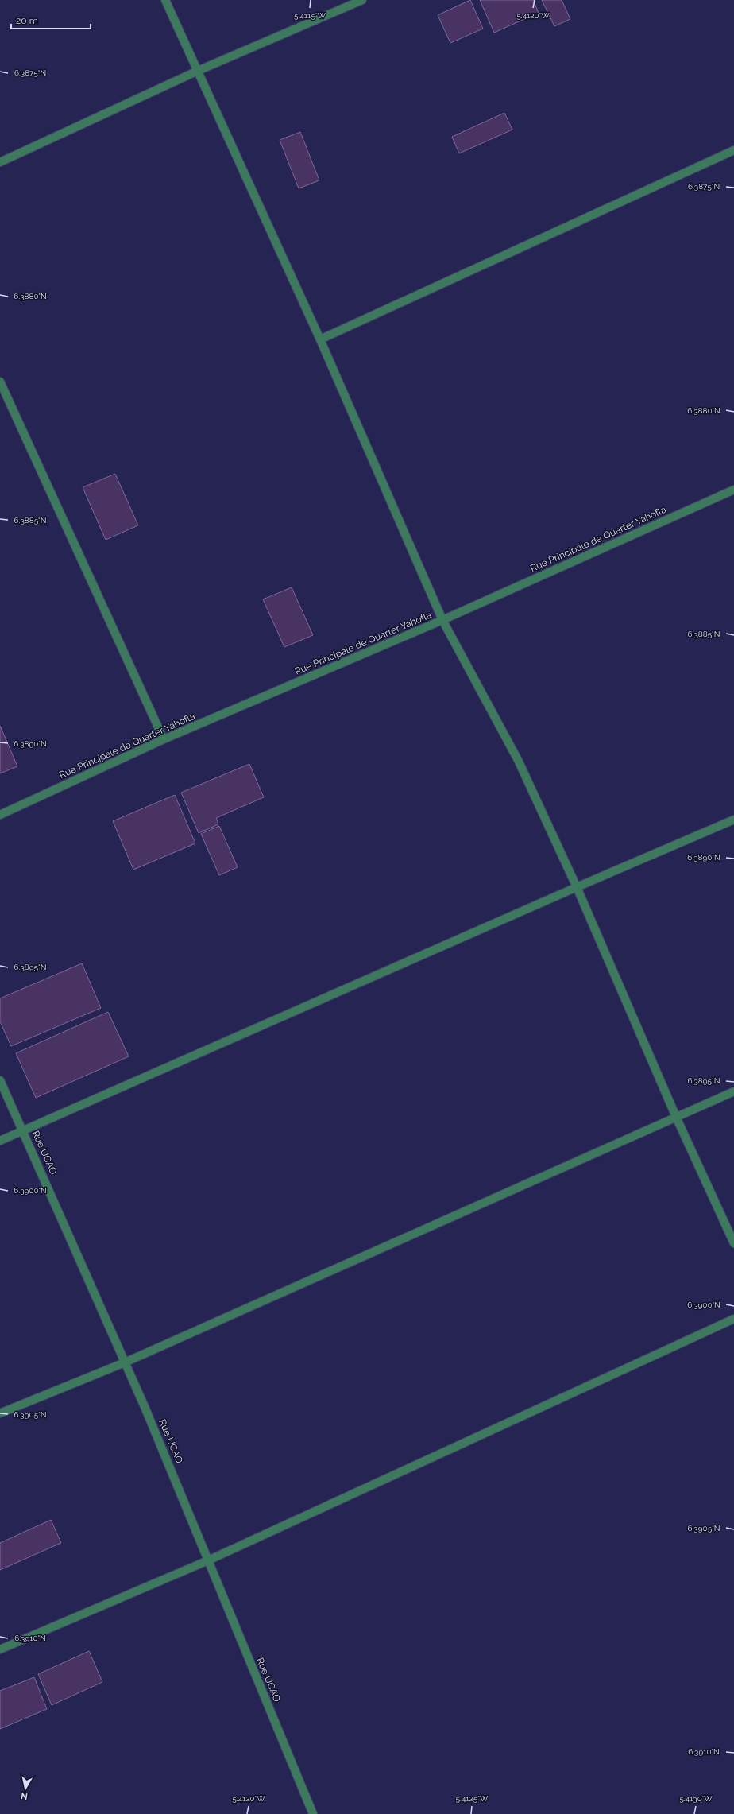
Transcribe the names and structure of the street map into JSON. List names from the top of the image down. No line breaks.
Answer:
{"streets":{"street":["Rue Principale de Quarter Yahofla","Rue UCAO"]},"scale_bar":"20 m","north":"bottom","coordinates":["5.4115°W","5.4120°W","6.3875°N","6.3880°N","6.3885°N","6.3890°N","6.3895°N","6.3900°N","6.3905°N","6.3910°N","5.4125°W","5.4130°W"]}
